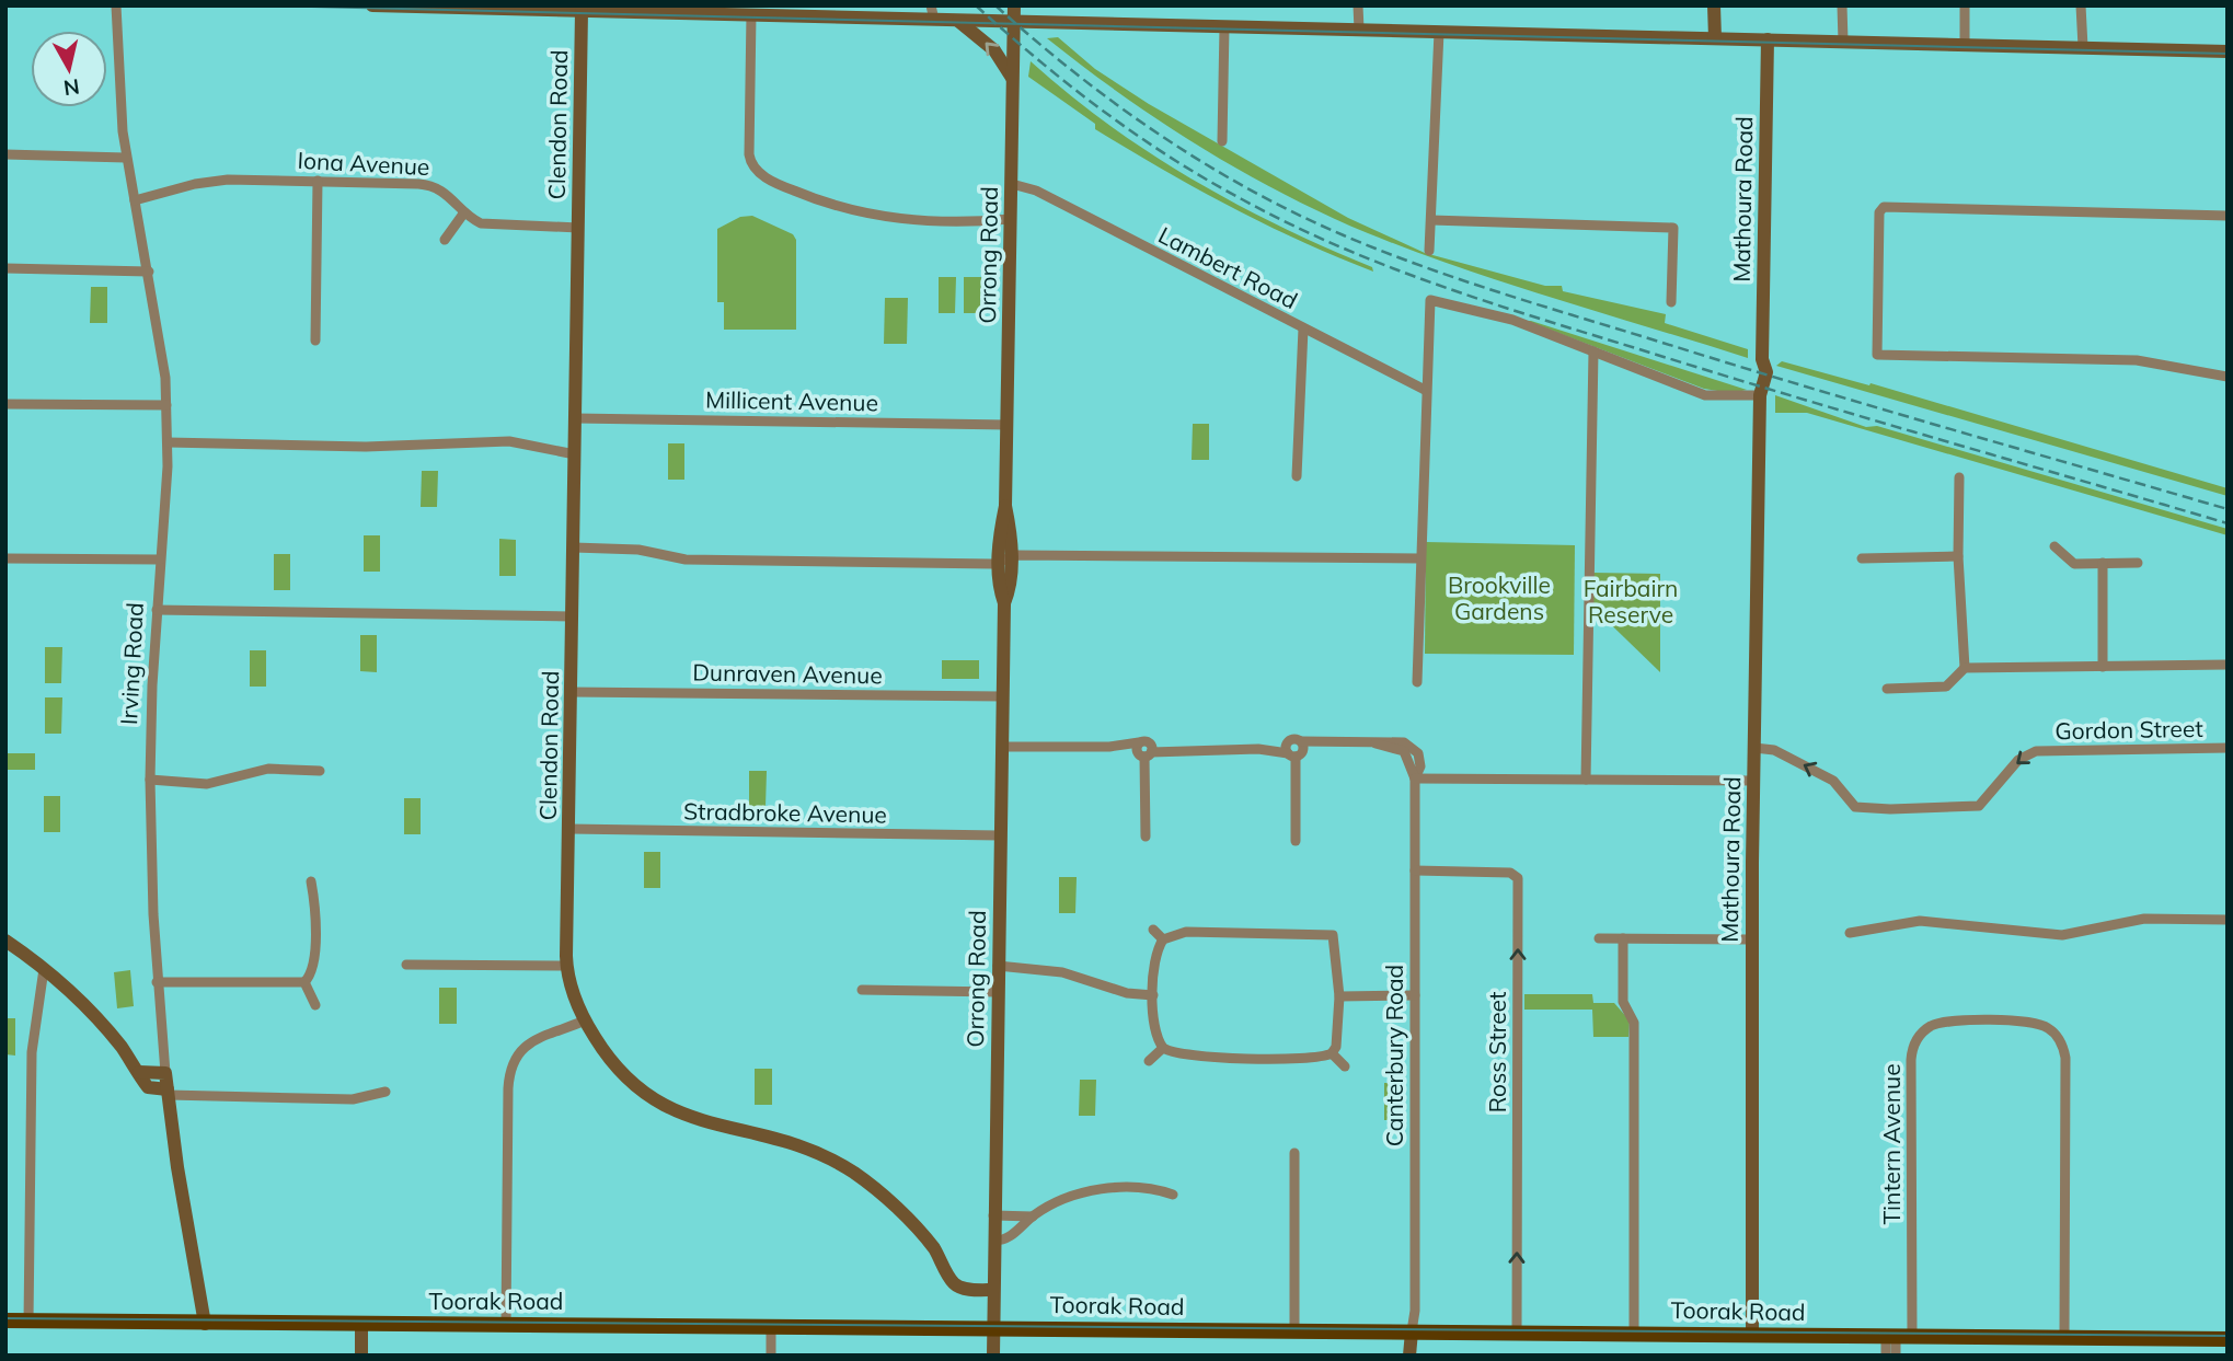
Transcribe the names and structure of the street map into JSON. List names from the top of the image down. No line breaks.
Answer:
{"streets":{"main road":["Toorak Road"],"street":["Clendon Road","Iona Avenue","Mathoura Road","Orrong Road","Lambert Road","Millicent Avenue","Irving Road","Dunraven Avenue","Gordon Street","Stradbroke Avenue","Ross Street","Canterbury Road","Tintern Avenue"]},"crossings":[["Clendon Road","Iona Avenue"],["Clendon Road","Orrong Road"],["Clendon Road","Millicent Avenue"],["Clendon Road","Dunraven Avenue"],["Clendon Road","Stradbroke Avenue"],["Iona Avenue","Irving Road"],["Mathoura Road","Gordon Street"],["Mathoura Road","Toorak Road"],["Orrong Road","Lambert Road"],["Orrong Road","Millicent Avenue"],["Orrong Road","Dunraven Avenue"],["Orrong Road","Stradbroke Avenue"],["Orrong Road","Toorak Road"],["Irving Road","Toorak Road"],["Ross Street","Canterbury Road"],["Ross Street","Toorak Road"],["Canterbury Road","Toorak Road"],["Tintern Avenue","Toorak Road"]],"one_way":["Ross Street"],"parks":["Brookville Gardens","Fairbairn Reserve"],"north":"bottom"}
